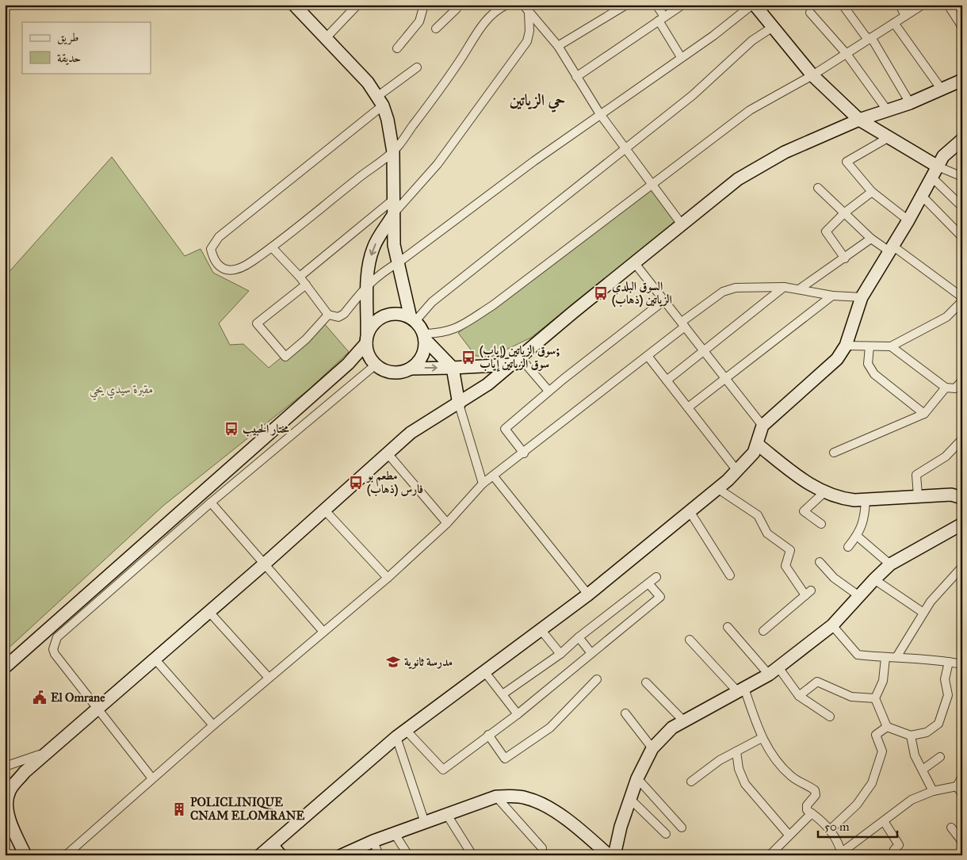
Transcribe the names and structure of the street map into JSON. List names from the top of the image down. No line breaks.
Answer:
{"districts":["حي الزياتين"],"parks":["مقبرة سيدي يحي"],"places":{"bus stop":["السوق البلدي الزياتين (ذهاب)","سوق الزياتين (إياب); سوق الزياتين إياب","مختار الحبيب","مطعم بو فارس (ذهاب)"],"school or university":["مدرسة ثانوية"],"public building":["El Omrane"],"building":["POLICLINIQUE CNAM ELOMRANE"]},"legend":["طريق","حديقة"],"scale_bar":"50 m"}
